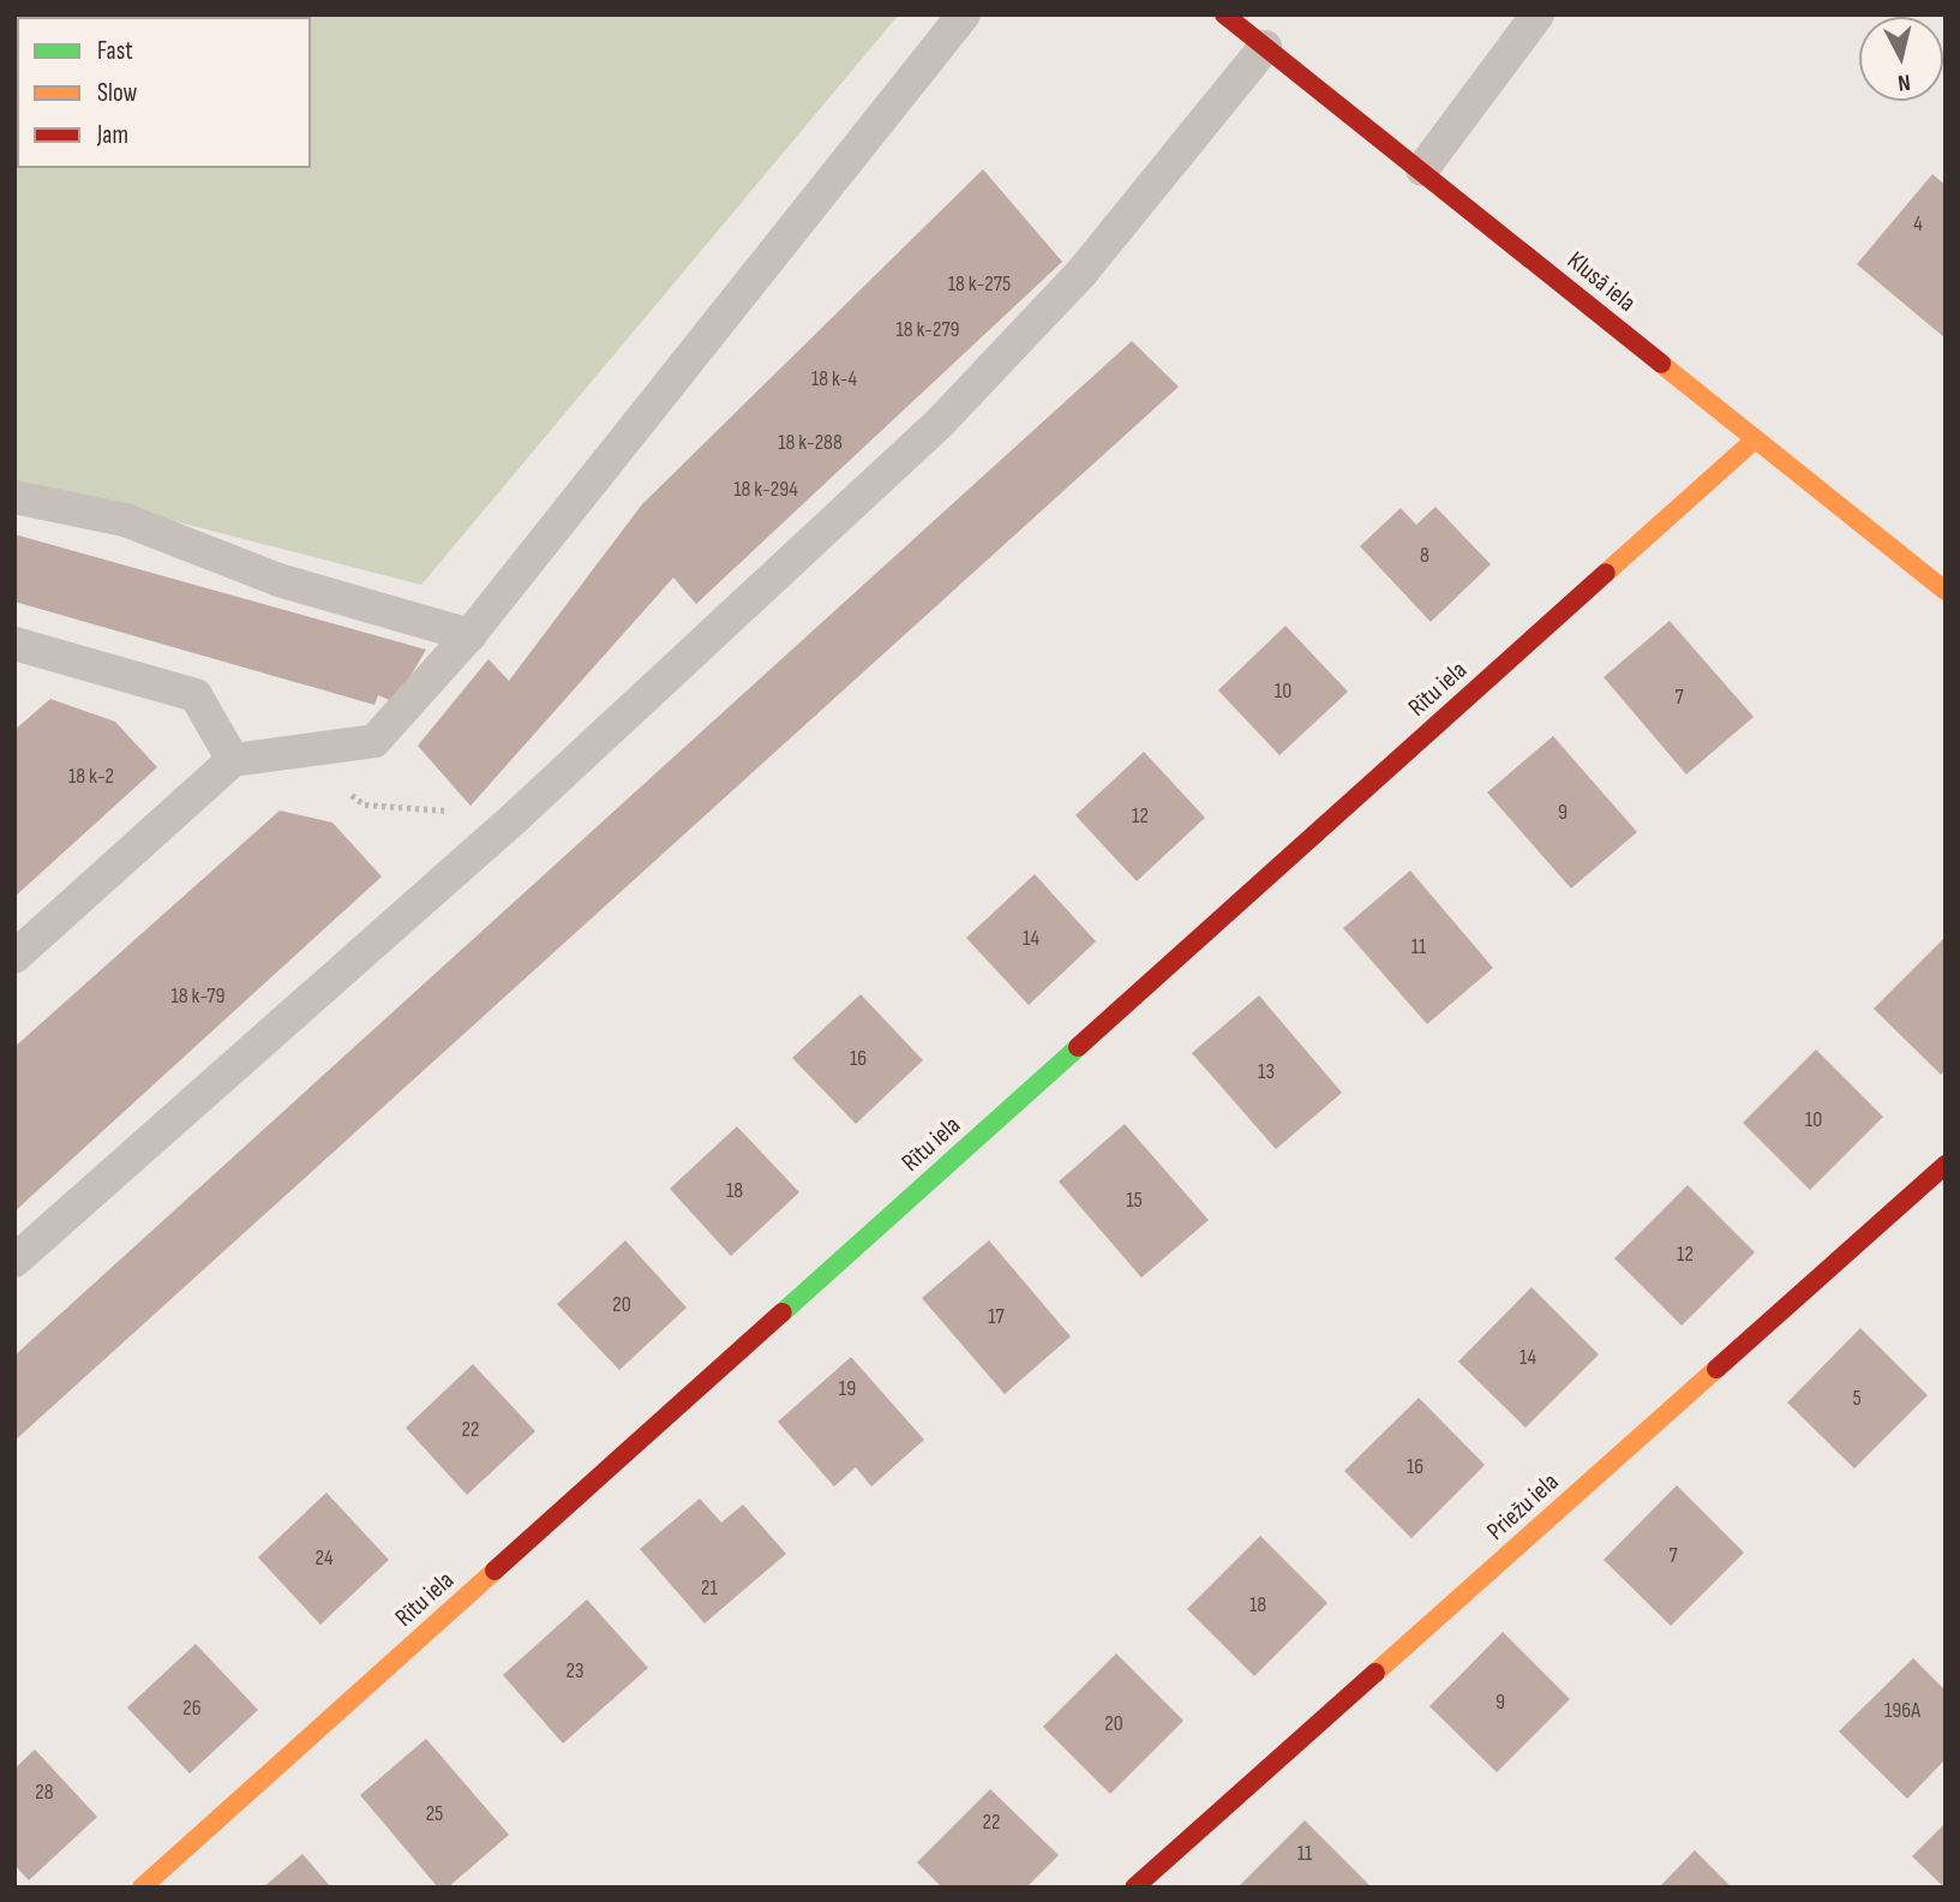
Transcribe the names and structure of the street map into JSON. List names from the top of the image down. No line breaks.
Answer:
{"streets":{"street":["Klusā iela","Rītu iela","Priežu iela"]},"crossings":[["Klusā iela","Rītu iela"]],"house_numbers":["4","18 k-275","18 k-279","18 k-4","18 k-288","18 k-294","8","10","7","18 k-2","9","12","14","11","18 k-79","16","13","10","18","15","12","20","17","14","19","5","22","16","7","24","21","18","23","9","26","196A","20","28","25","22","11"],"legend":["Fast","Slow","Jam"],"north":"bottom"}
